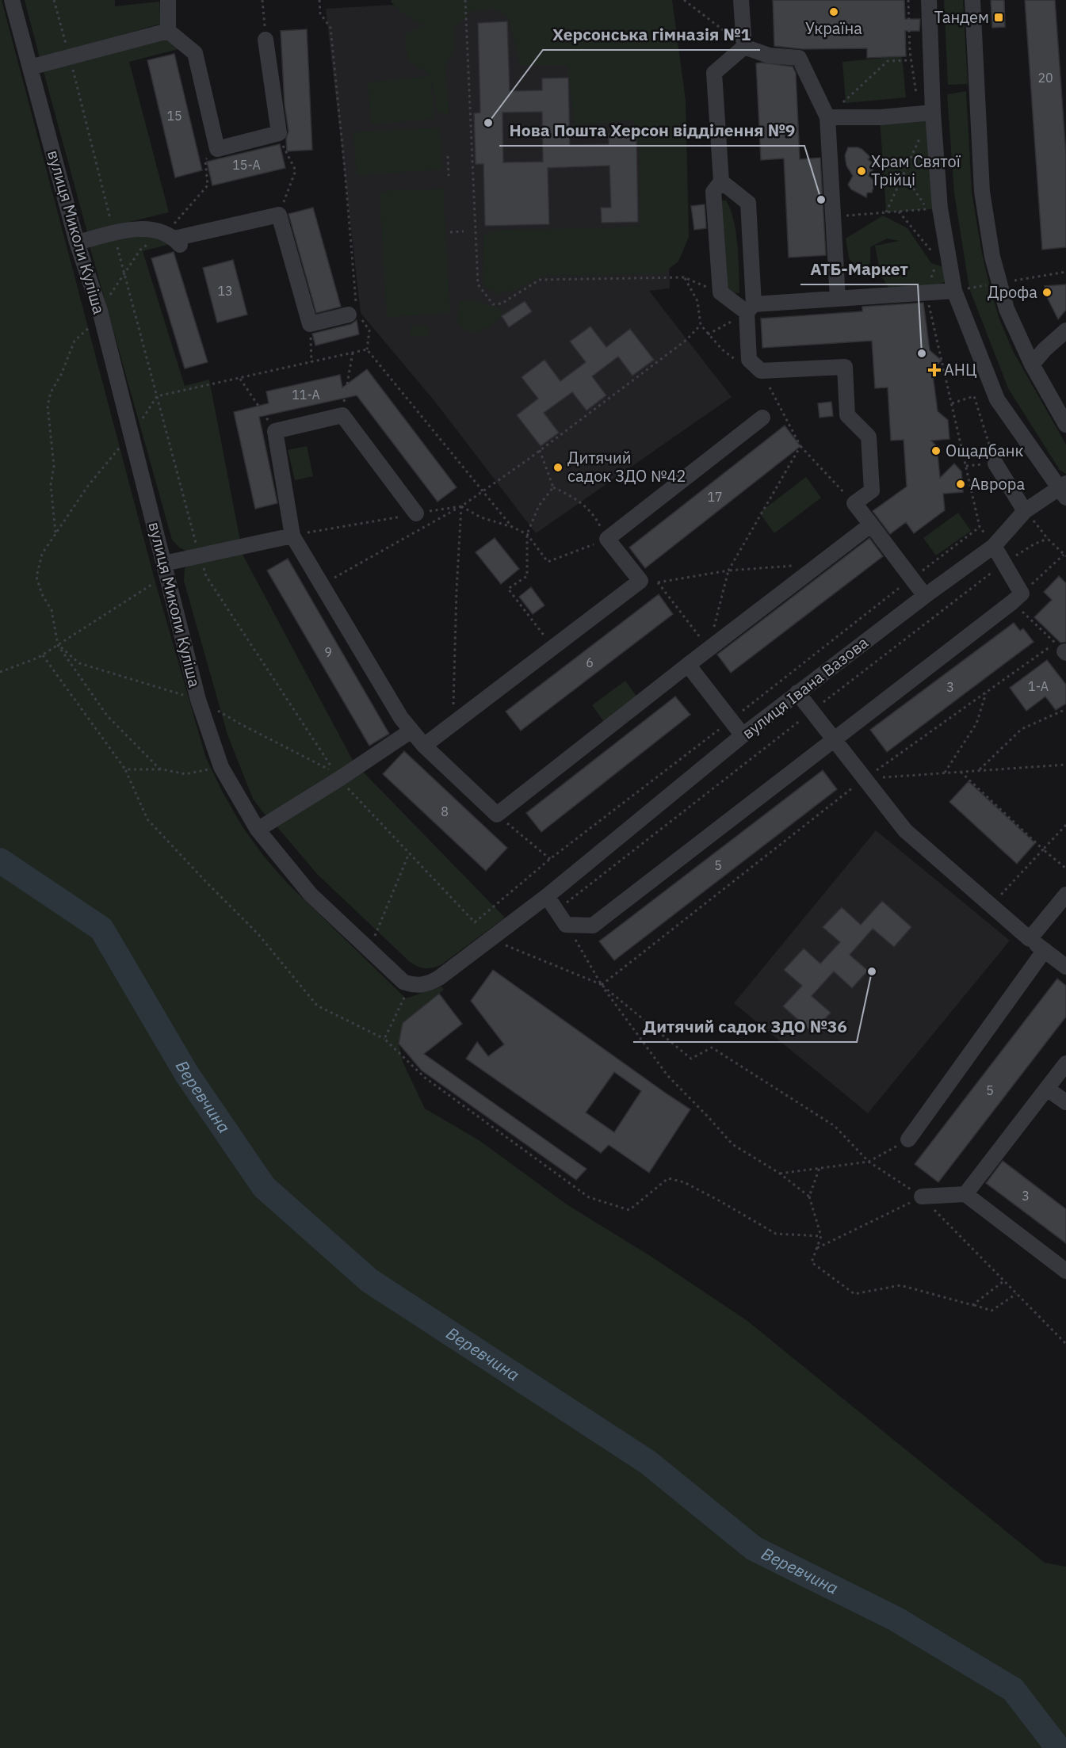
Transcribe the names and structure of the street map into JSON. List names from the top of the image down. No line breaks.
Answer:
{"streets":{"street":["вулиця Миколи Куліша","вулиця Івана Вазова"]},"water":["Веревчина"],"places":{"other":["Україна","Херсонська гімназія №1","Храм Святої Трійці","Нова Пошта Херсон відділення №9","Дрофа","АТБ-Маркет","Ощадбанк","Дитячий садок ЗДО №42","Аврора","Дитячий садок ЗДО №36"],"transit":["Тандем"],"health":["АНЦ"]},"house_numbers":["20","15","15-А","13","11-А","17","9","6","1-А","3","8","5","5","3"]}
